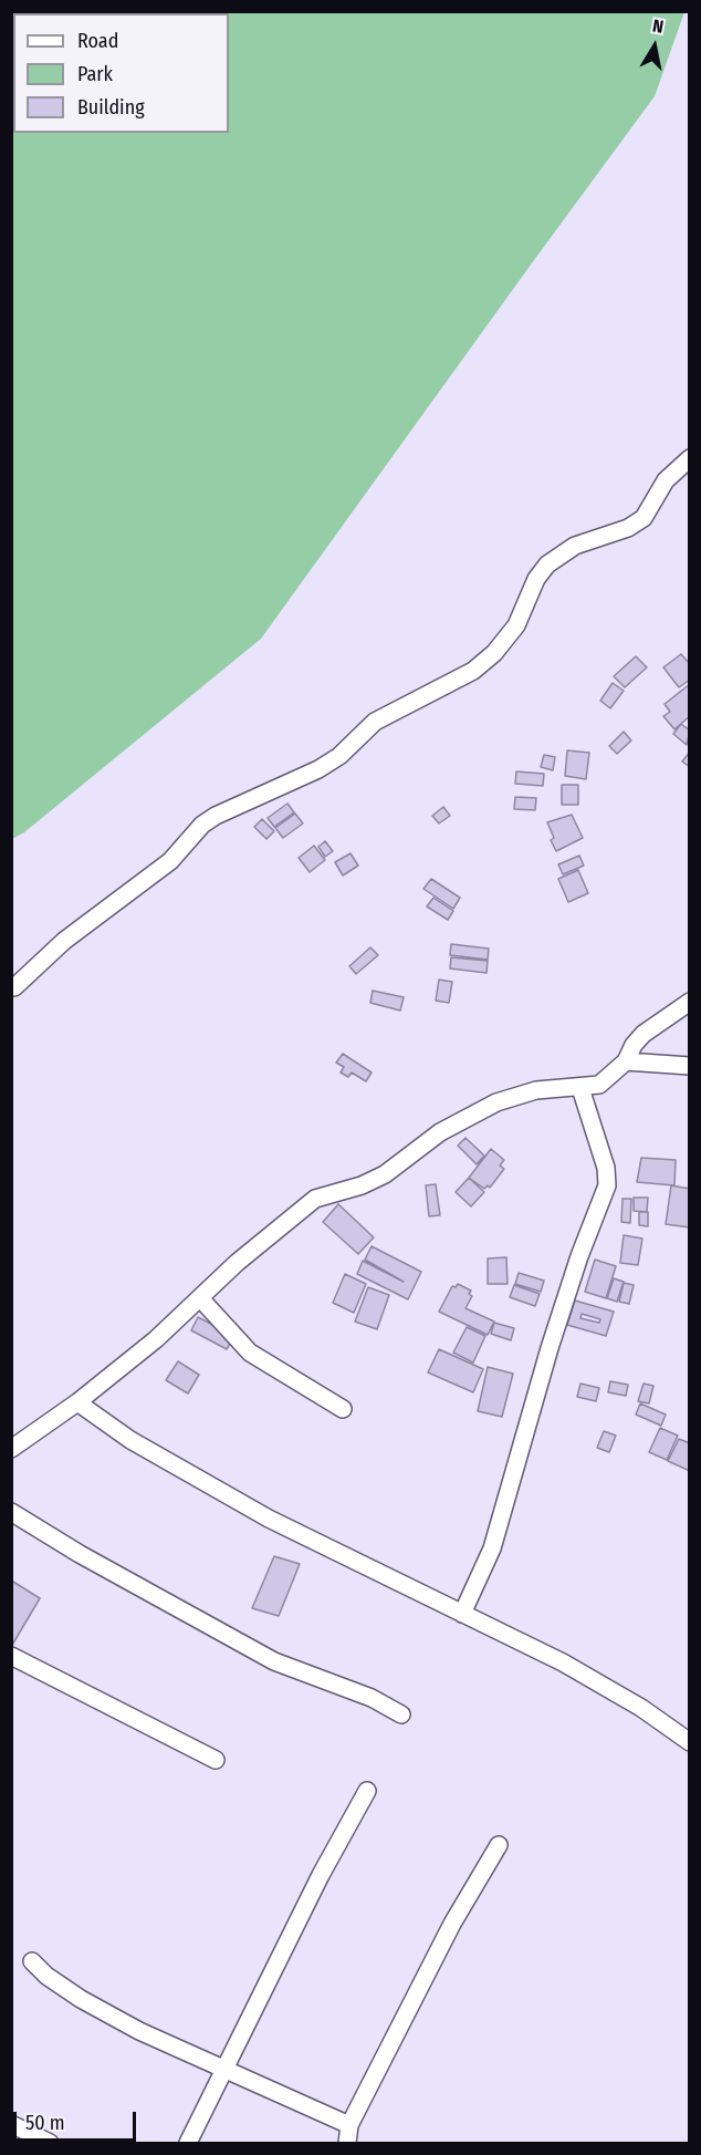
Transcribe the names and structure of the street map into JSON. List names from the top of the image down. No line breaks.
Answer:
{"legend":["Road","Park","Building"],"scale_bar":"50 m","north":"top"}
